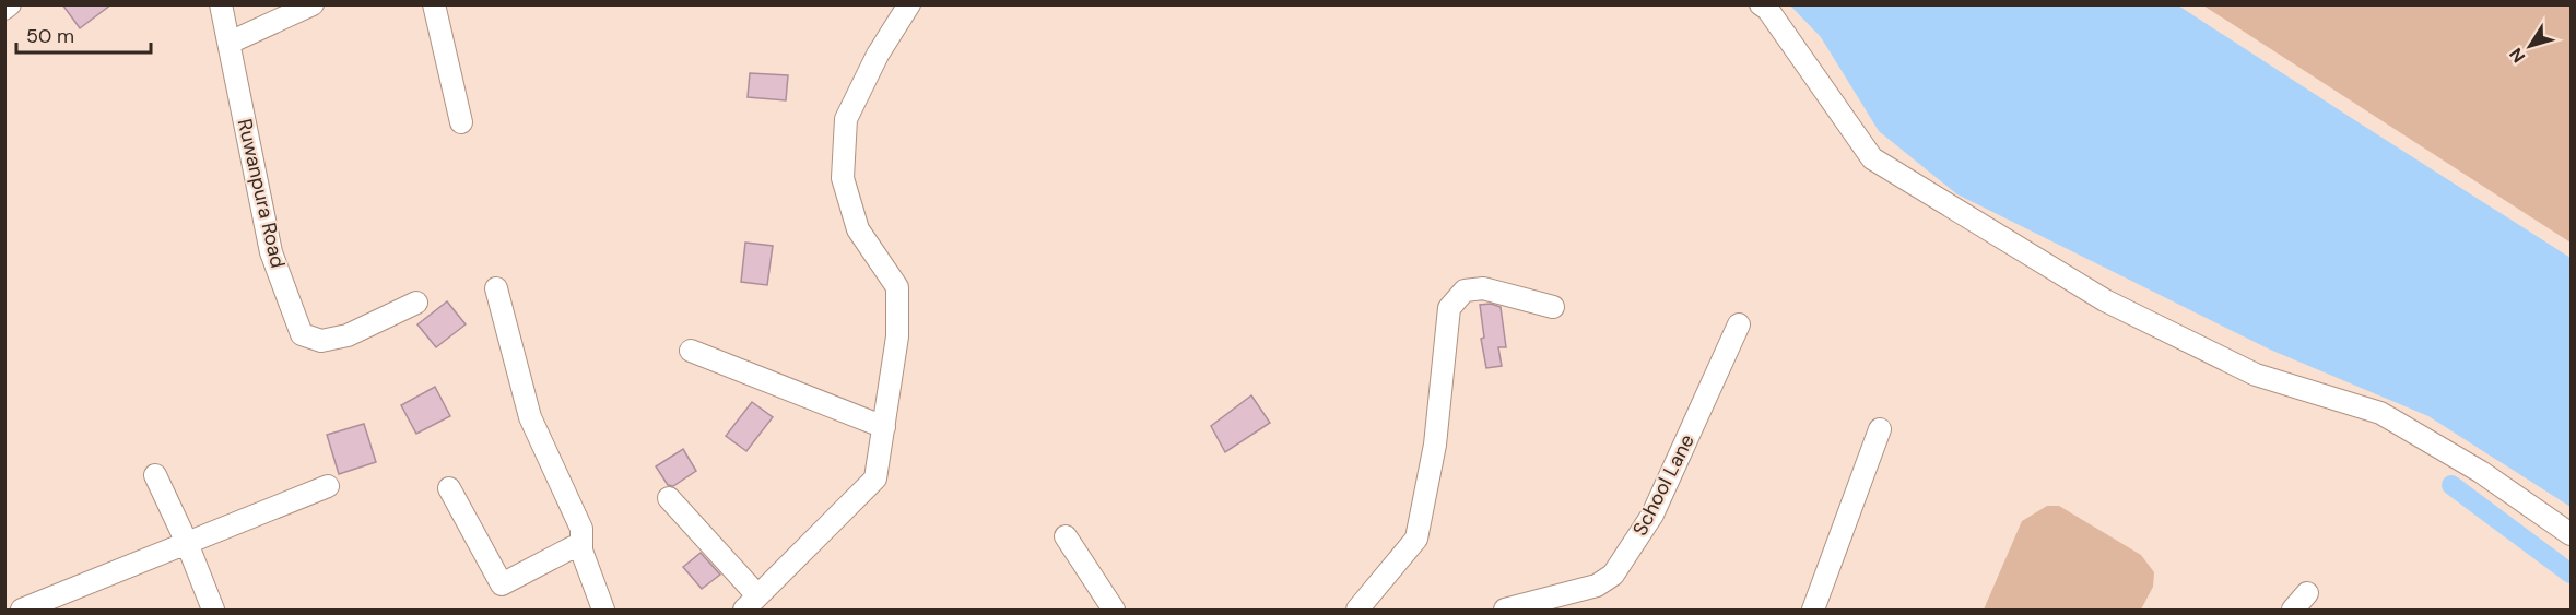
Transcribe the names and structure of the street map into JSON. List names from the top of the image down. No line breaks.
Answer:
{"streets":{"street":["Ruwanpura Road","School Lane"]},"scale_bar":"50 m","north":"bottom left"}
